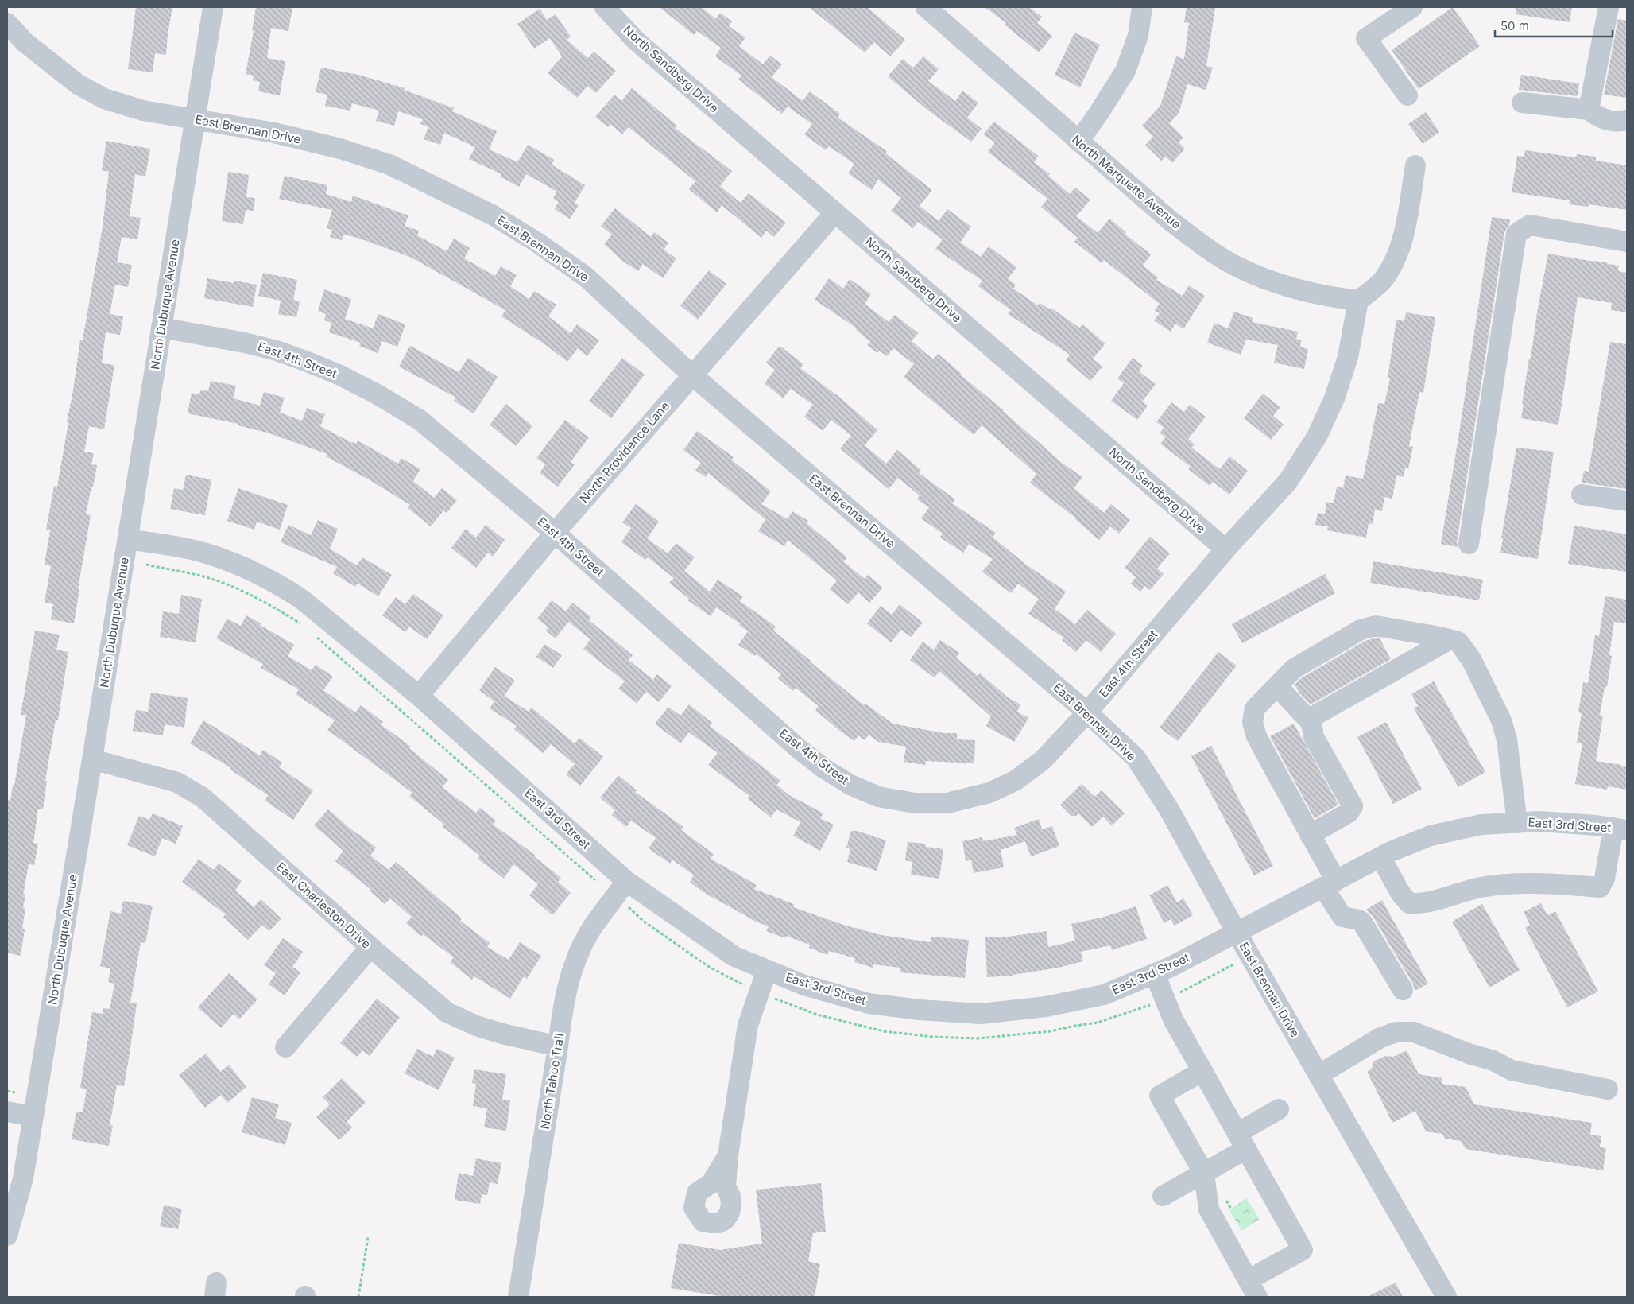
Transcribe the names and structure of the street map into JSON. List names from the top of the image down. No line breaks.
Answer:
{"streets":{"street":["North Sandberg Drive","East Brennan Drive","North Marquette Avenue","North Dubuque Avenue","East 4th Street","North Providence Lane","East 3rd Street","East Charleston Drive","North Tahoe Trail"]},"crossings":[["North Sandberg Drive","East 4th Street"],["North Sandberg Drive","North Providence Lane"],["East Brennan Drive","North Dubuque Avenue"],["East Brennan Drive","East 4th Street"],["East Brennan Drive","North Providence Lane"],["East Brennan Drive","East 3rd Street"],["North Marquette Avenue","East 4th Street"],["North Dubuque Avenue","East 4th Street"],["North Dubuque Avenue","East 3rd Street"],["North Dubuque Avenue","East Charleston Drive"],["East 4th Street","North Providence Lane"],["North Providence Lane","East 3rd Street"],["East 3rd Street","North Tahoe Trail"],["East Charleston Drive","North Tahoe Trail"]],"scale_bar":"50 m"}
